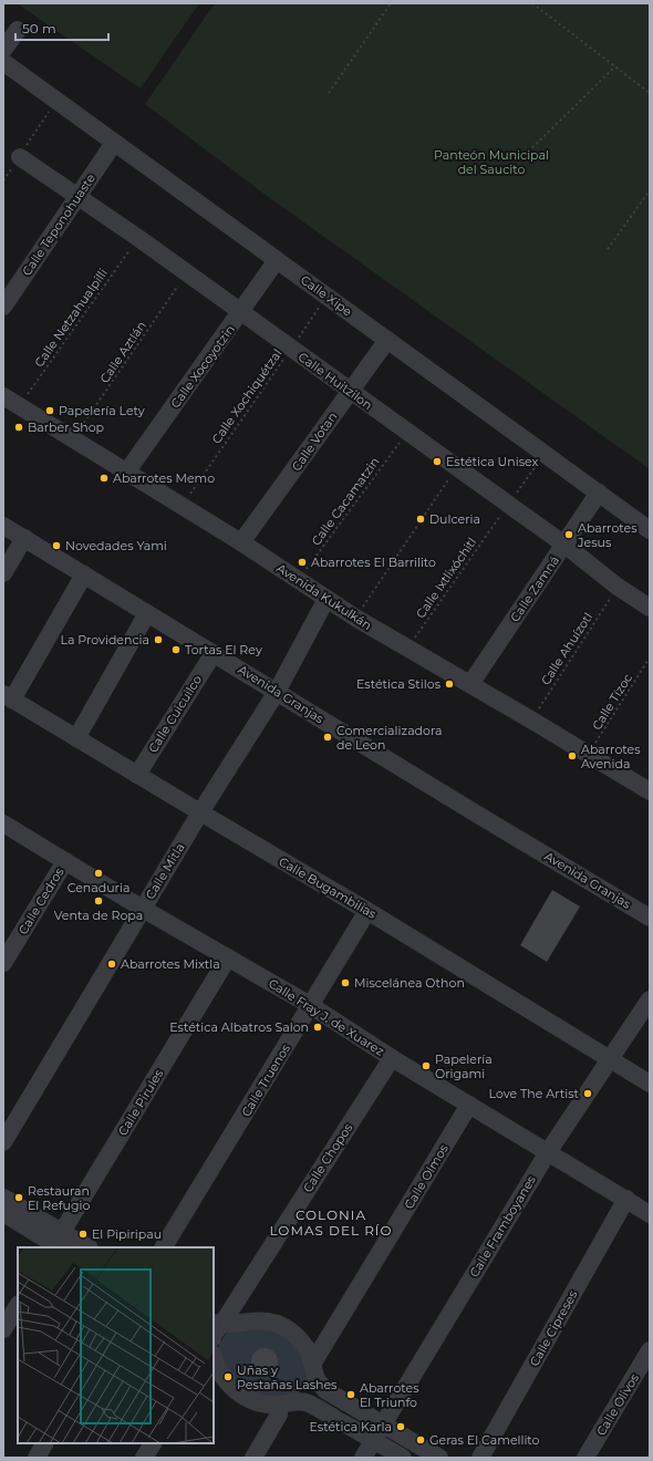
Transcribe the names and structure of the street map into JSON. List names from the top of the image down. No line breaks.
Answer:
{"streets":{"street":["Calle Teponohuaste","Calle Xipe","Calle Xocoyotzin","Calle Huitzilon","Calle Votan","Calle Zamná","Avenida Kukulkán","Avenida Granjas","Calle Cuicuilco","Calle Mitla","Calle Bugambilias","Calle Cedros","Calle Fray J. de Xuarez","Calle Truenos","Calle Pirules","Calle Chopos","Calle Olmos","Calle Framboyanes","Calle Cipreses","Calle Olivos"],"path":["Calle Netzahualpilli","Calle Aztlán","Calle Xochiquétzal","Calle Cacamatzin","Calle Ixtlixóchitl","Calle Ahuízotl","Calle Tízoc"]},"crossings":[["Calle Teponohuaste","Calle Xipe"],["Calle Teponohuaste","Calle Huitzilon"],["Calle Xipe","Calle Xocoyotzin"],["Calle Xipe","Calle Xochiquétzal"],["Calle Xipe","Calle Votan"],["Calle Xipe","Calle Ixtlixóchitl"],["Calle Xipe","Calle Zamná"],["Calle Netzahualpilli","Calle Huitzilon"],["Calle Netzahualpilli","Avenida Kukulkán"],["Calle Aztlán","Calle Huitzilon"],["Calle Aztlán","Avenida Kukulkán"],["Calle Xocoyotzin","Calle Huitzilon"],["Calle Xocoyotzin","Avenida Kukulkán"],["Calle Huitzilon","Calle Xochiquétzal"],["Calle Huitzilon","Calle Votan"],["Calle Huitzilon","Calle Cacamatzin"],["Calle Huitzilon","Calle Ixtlixóchitl"],["Calle Huitzilon","Calle Zamná"],["Calle Huitzilon","Calle Ahuízotl"],["Calle Xochiquétzal","Avenida Kukulkán"],["Calle Votan","Avenida Kukulkán"],["Calle Cacamatzin","Avenida Kukulkán"],["Calle Ixtlixóchitl","Avenida Kukulkán"],["Calle Zamná","Avenida Kukulkán"],["Avenida Kukulkán","Calle Ahuízotl"],["Avenida Kukulkán","Calle Tízoc"],["Avenida Kukulkán","Calle Mitla"],["Avenida Granjas","Calle Cuicuilco"],["Avenida Granjas","Calle Mitla"],["Calle Cuicuilco","Calle Bugambilias"],["Calle Mitla","Calle Bugambilias"],["Calle Mitla","Calle Fray J. de Xuarez"],["Calle Bugambilias","Calle Truenos"],["Calle Bugambilias","Calle Framboyanes"],["Calle Cedros","Calle Fray J. de Xuarez"],["Calle Fray J. de Xuarez","Calle Truenos"],["Calle Fray J. de Xuarez","Calle Pirules"],["Calle Fray J. de Xuarez","Calle Chopos"],["Calle Fray J. de Xuarez","Calle Olmos"],["Calle Fray J. de Xuarez","Calle Framboyanes"],["Calle Fray J. de Xuarez","Calle Cipreses"]],"districts":["COLONIA LOMAS DEL RÍO"],"parks":["Panteón Municipal del Saucito"],"places":["Papelería Lety","Barber Shop","Estética Unisex","Abarrotes Memo","Dulceria","Abarrotes Jesus","Novedades Yami","Abarrotes El Barrilito","La Providencia","Tortas El Rey","Estética Stilos","Comercializadora de Leon","Abarrotes Avenida","Cenaduria","Venta de Ropa","Abarrotes Mixtla","Miscelánea Othon","Estética Albatros Salon","Papelería Origami","Love The Artist","Restauran El Refugio","El Pipiripau","Uñas y Pestañas Lashes","Abarrotes El Triunfo","Estética Karla","Geras El Camellito"],"scale_bar":"50 m"}
